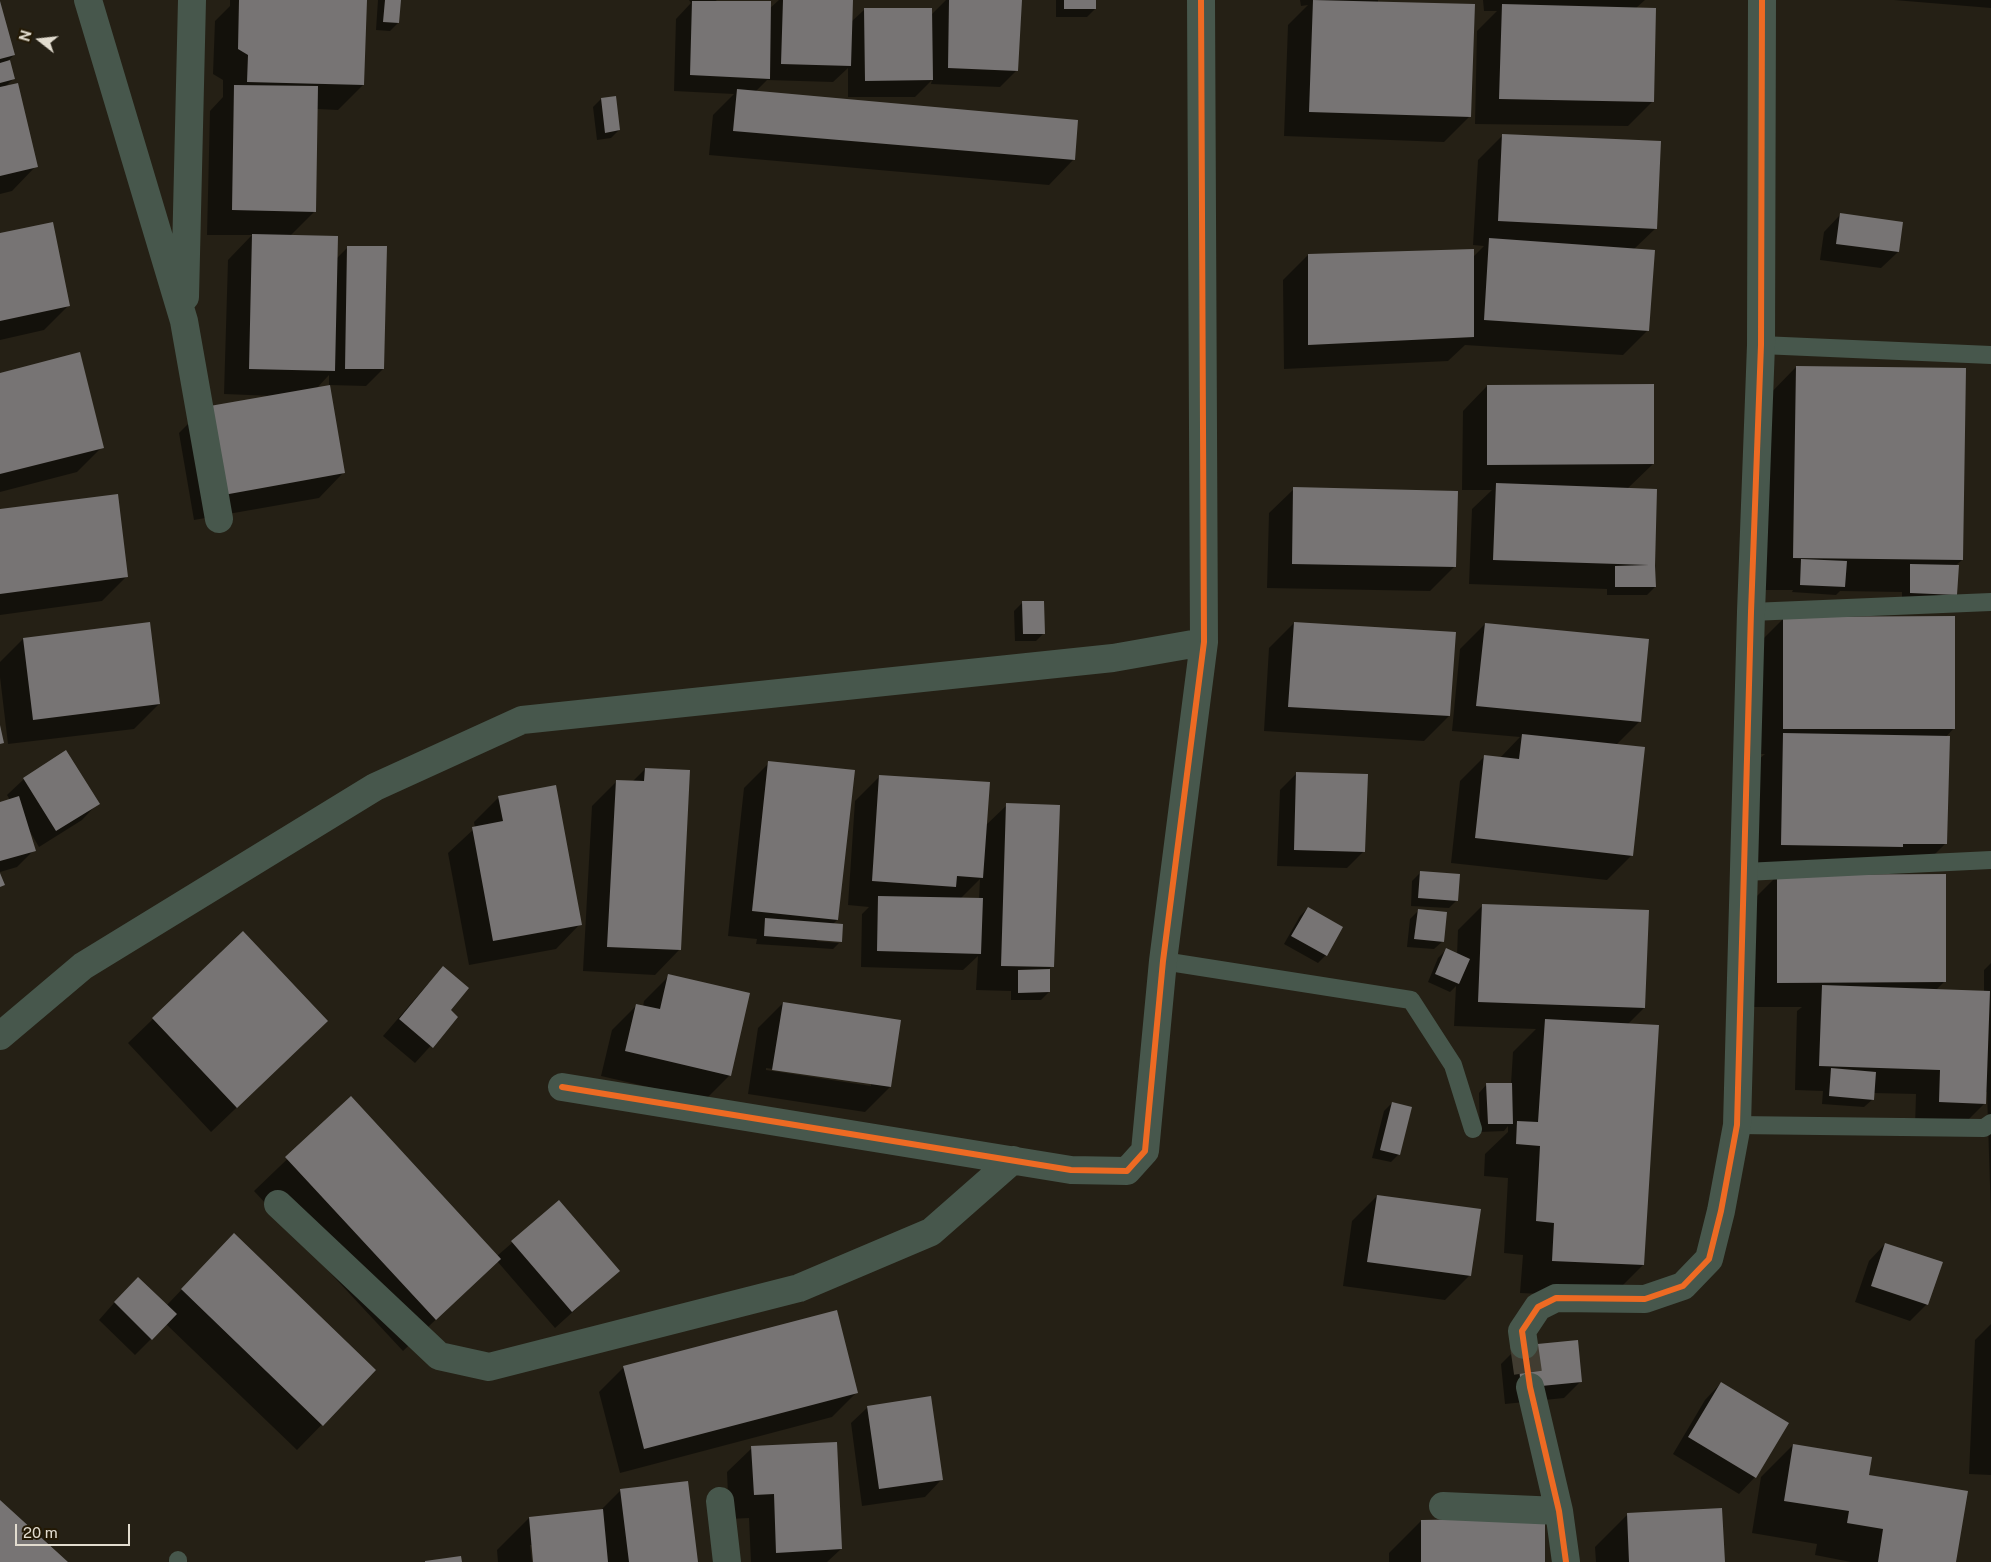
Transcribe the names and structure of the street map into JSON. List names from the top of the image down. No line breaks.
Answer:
{"scale_bar":"20 m","north":"left"}
